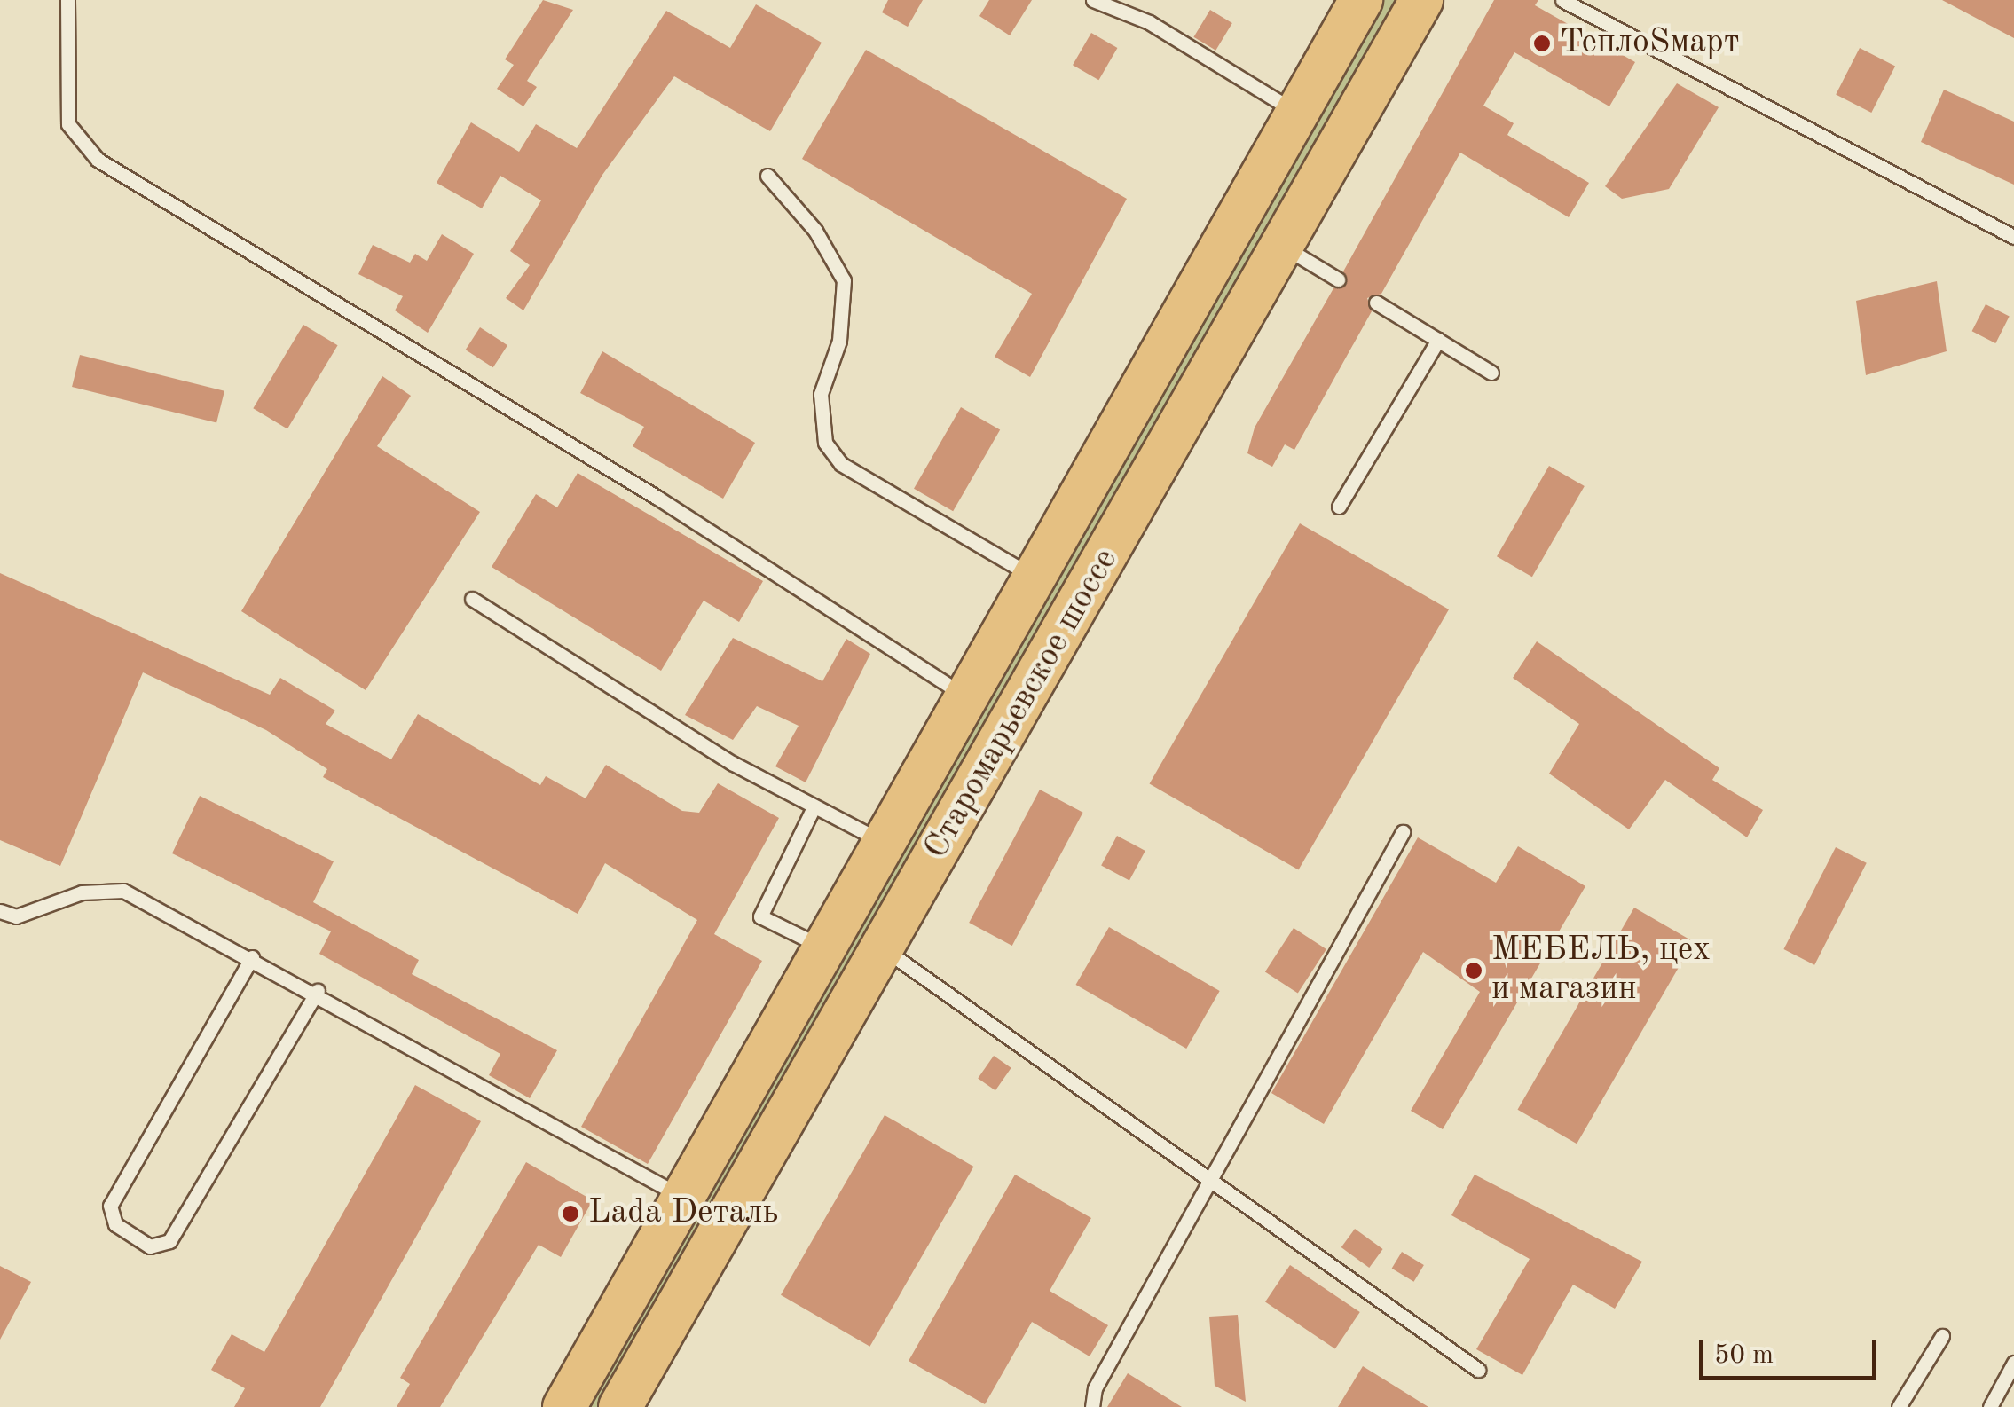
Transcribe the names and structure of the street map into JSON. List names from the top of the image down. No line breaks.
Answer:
{"streets":{"main road":["Старомарьевское шоссе"]},"places":["ТеплоSмарт","МЕБЕЛЬ, цех и магазин","Lada Dеталь"],"scale_bar":"50 m"}
